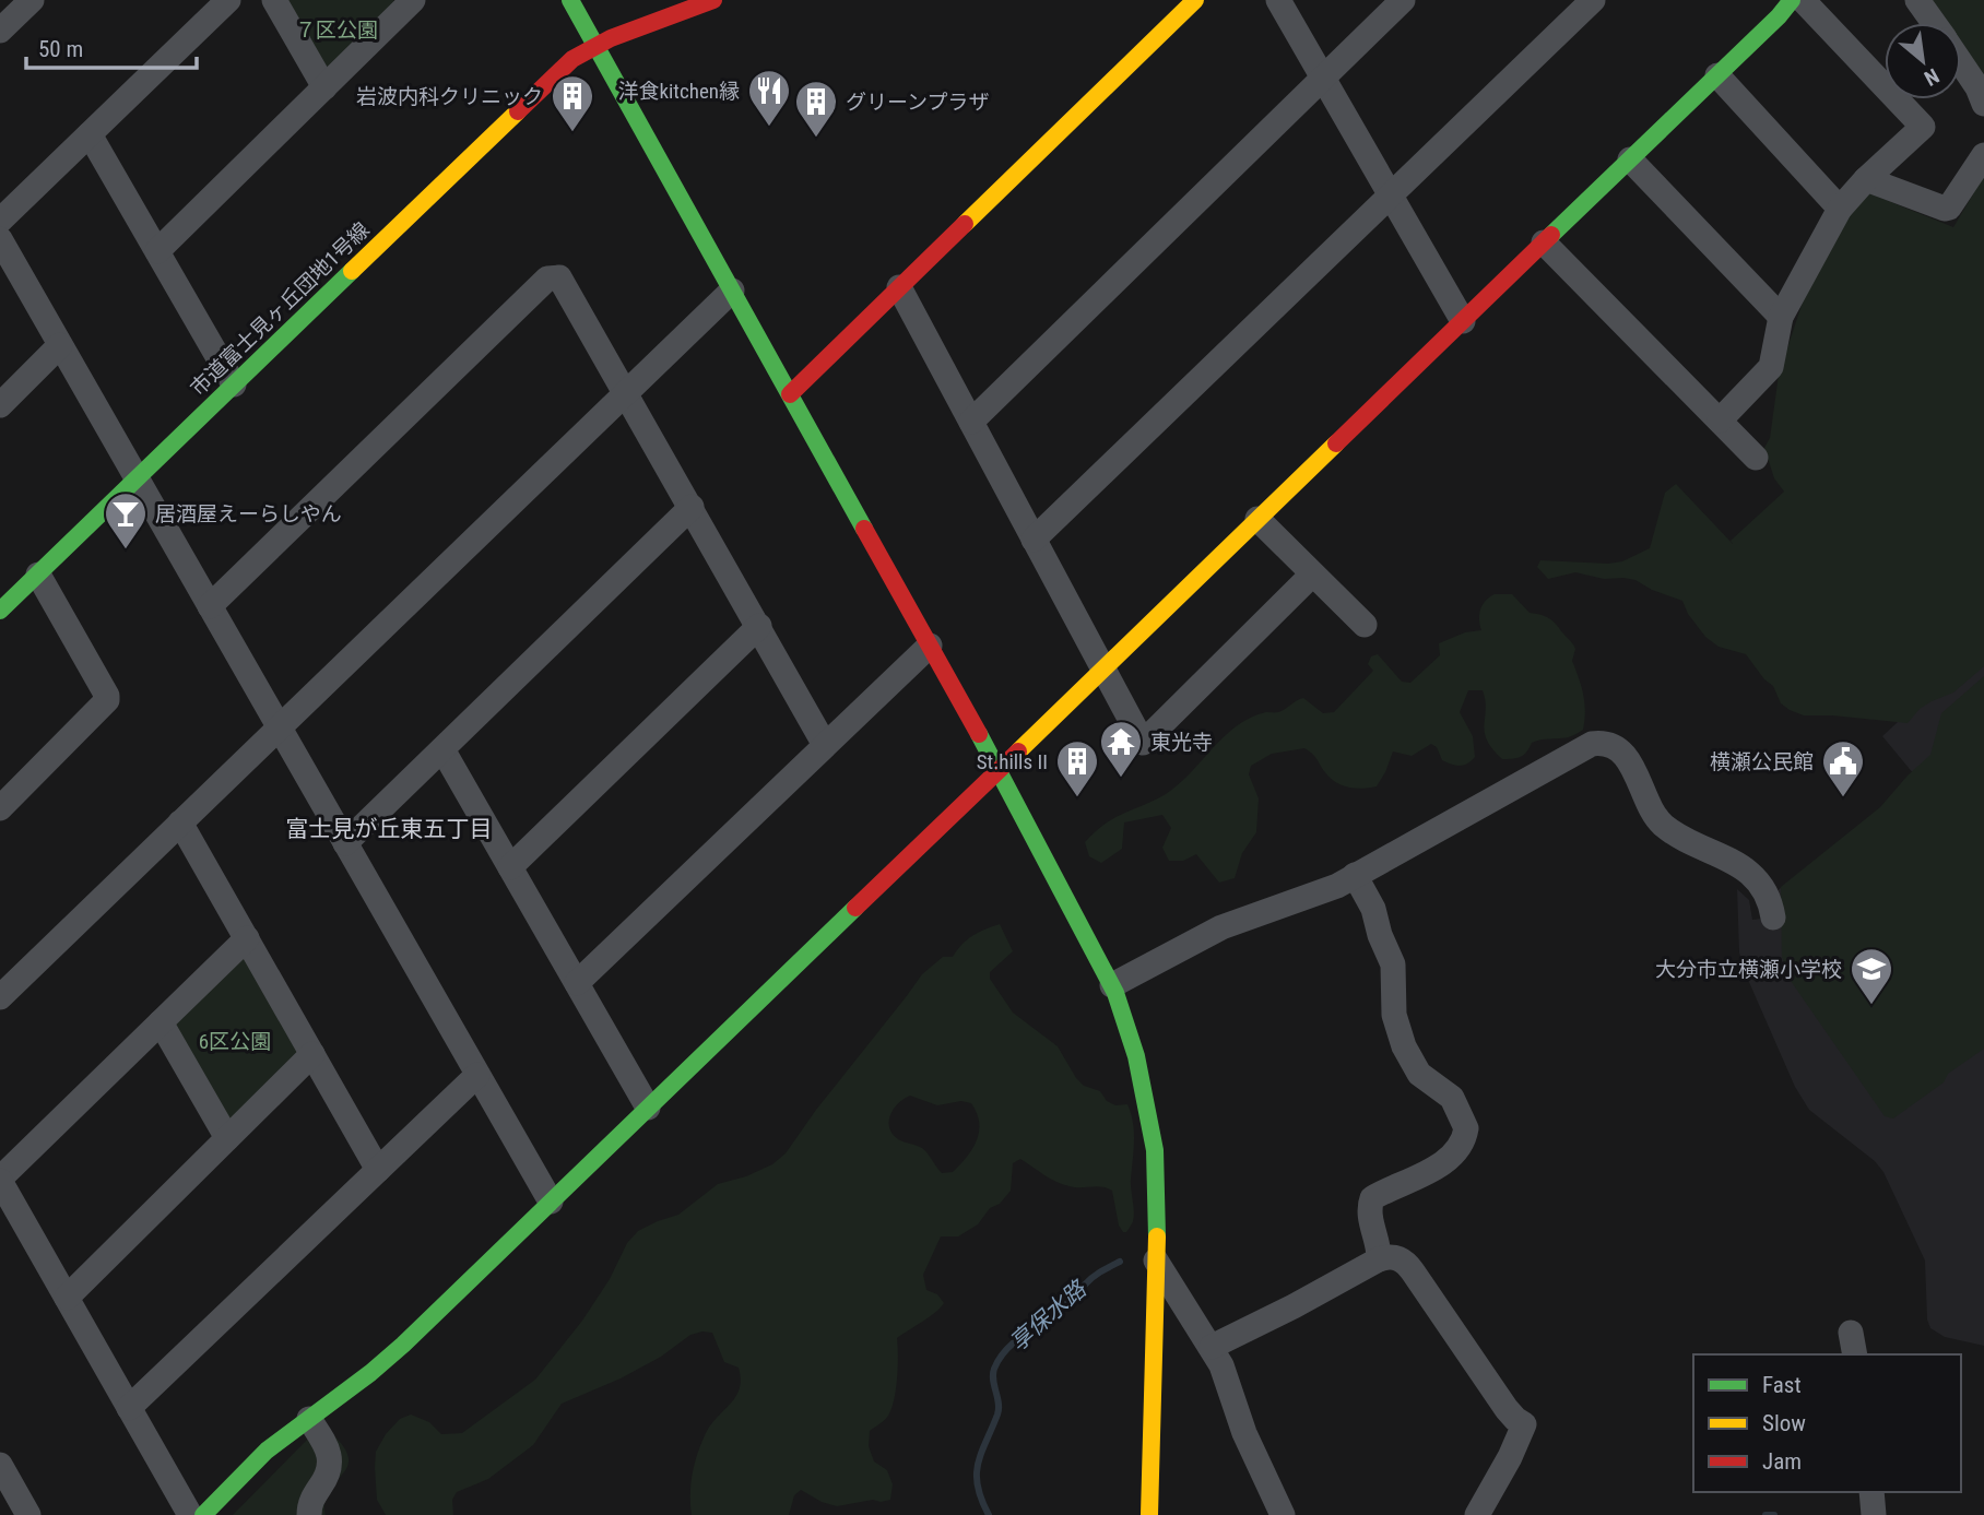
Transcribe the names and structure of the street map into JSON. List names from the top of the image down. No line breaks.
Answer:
{"streets":{"street":["市道富士見ヶ丘団地1号線"]},"districts":["富士見が丘東五丁目"],"water":["享保水路"],"parks":["７区公園","6区公園"],"places":{"restaurant":["洋食kitchen縁"],"building":["岩波内科クリニック","グリーンプラザ","St.hills II"],"bar":["居酒屋えーらしやん"],"temple":["東光寺"],"public building":["横瀬公民館"],"school or university":["大分市立横瀬小学校"]},"legend":["Fast","Slow","Jam"],"scale_bar":"50 m","north":"bottom right"}
